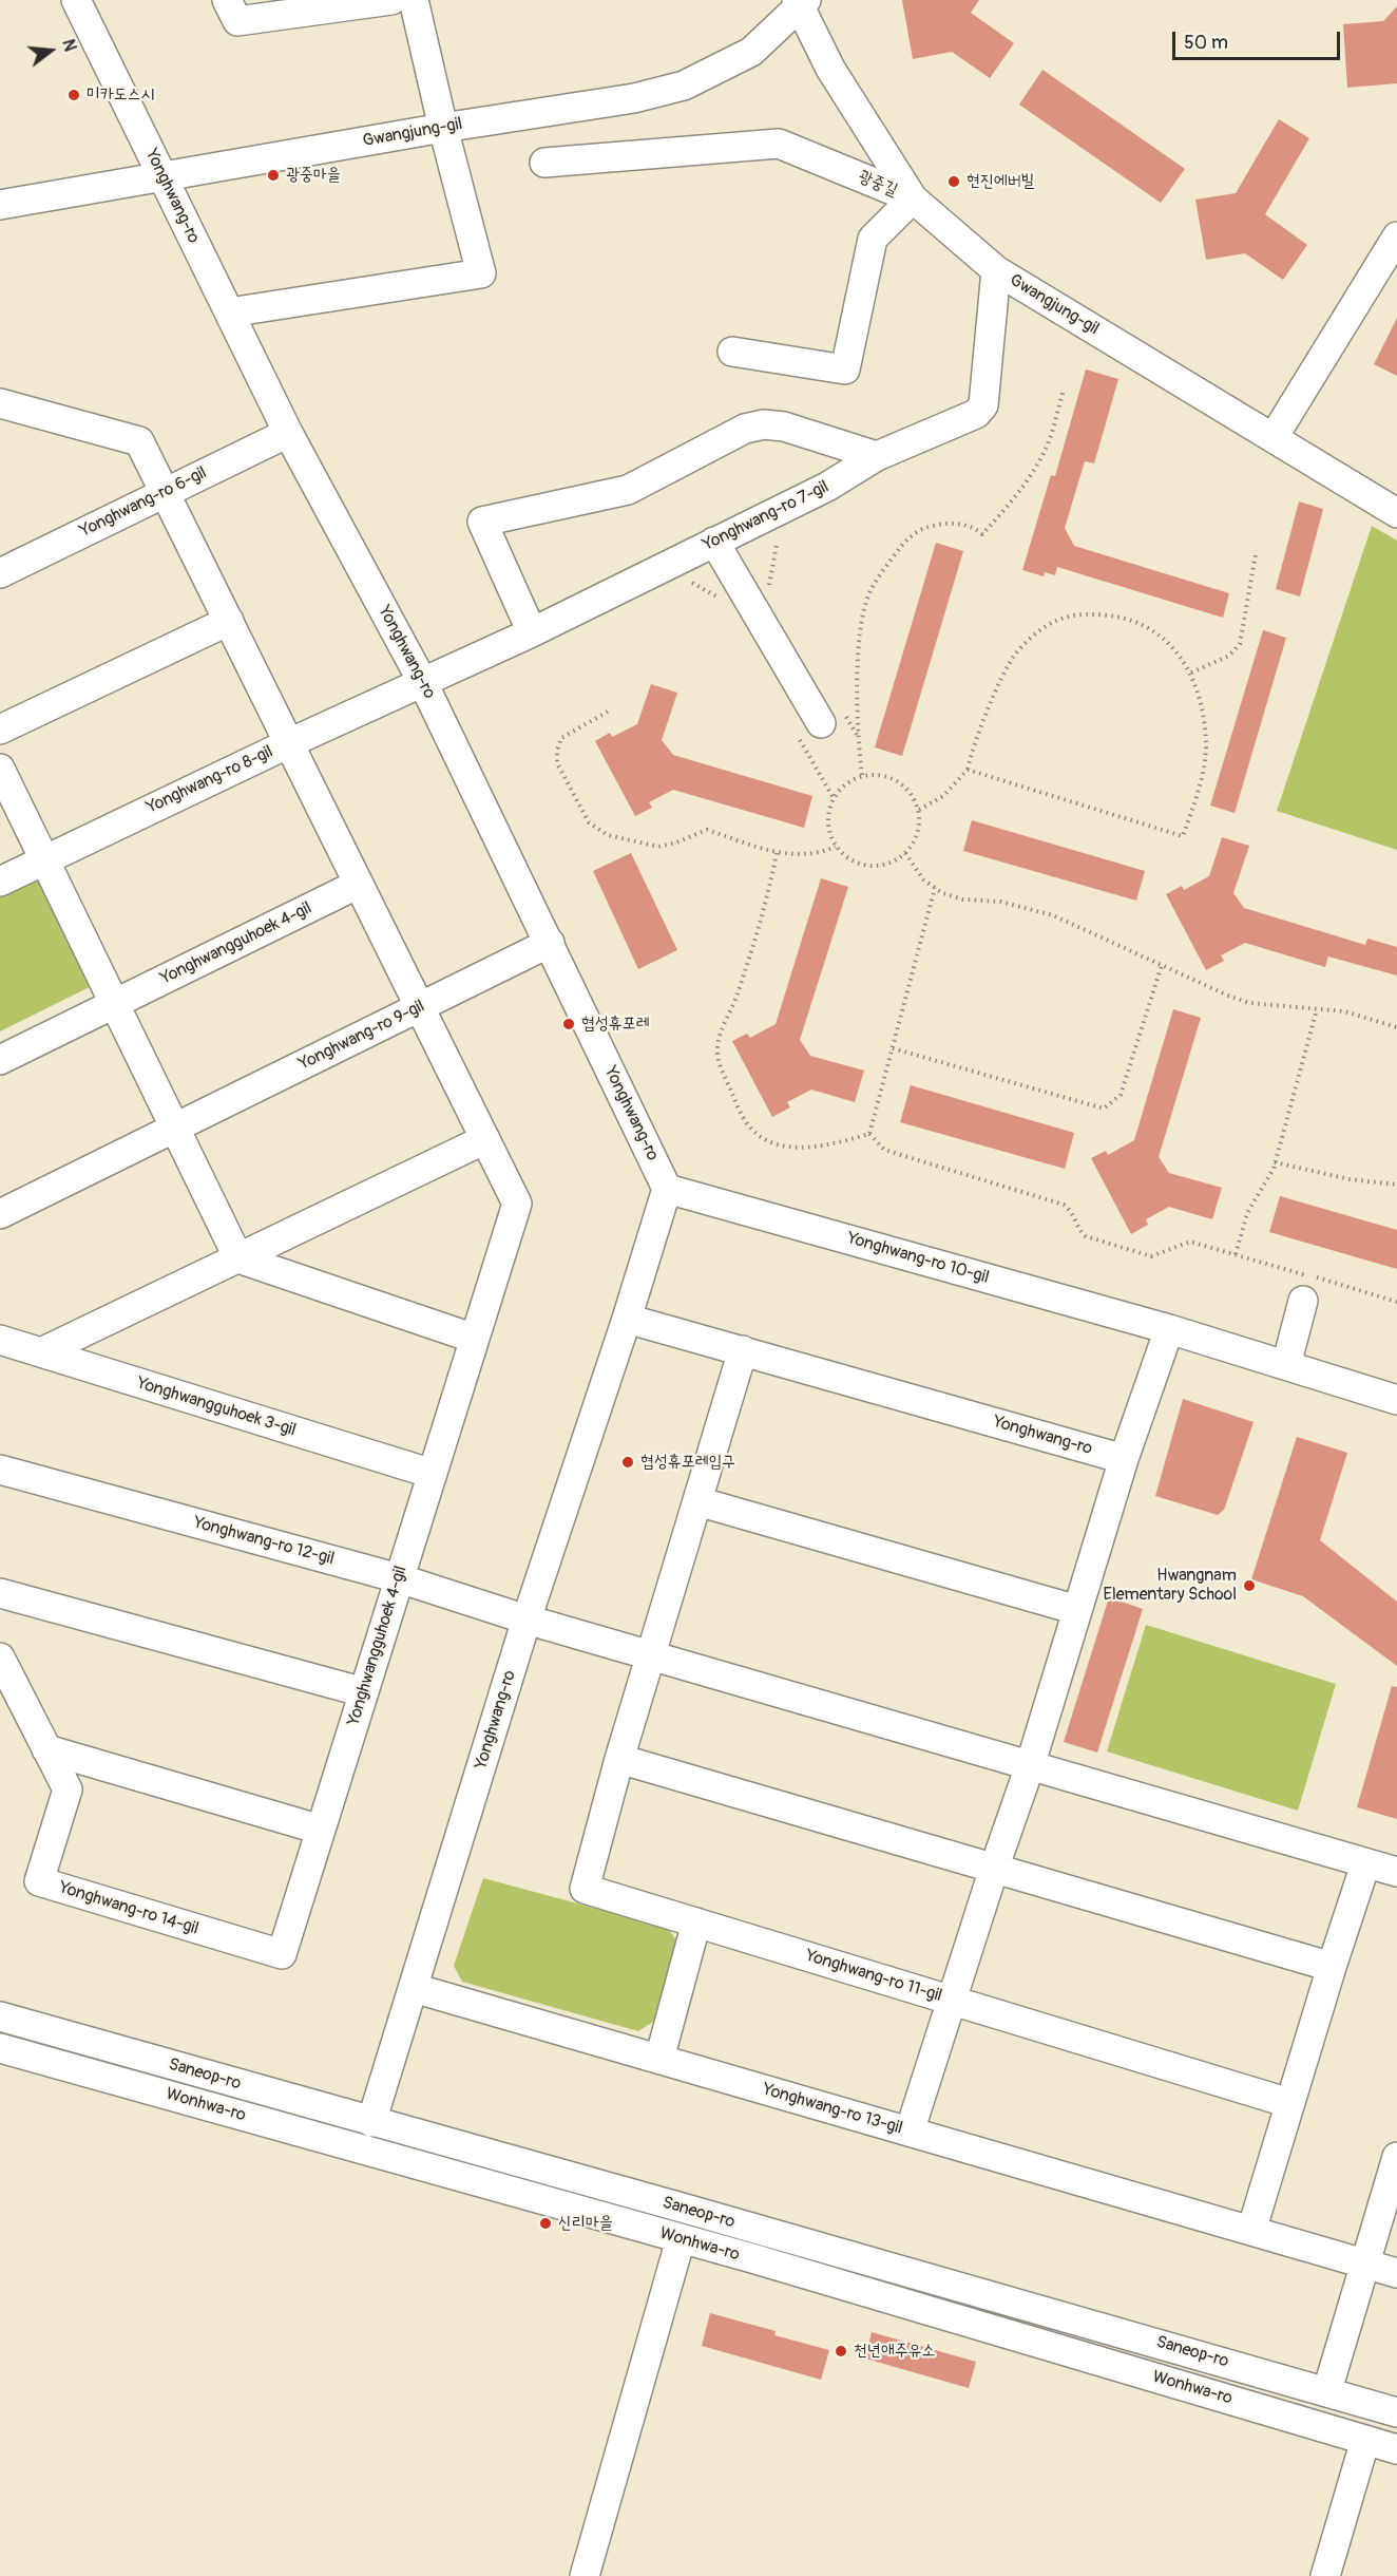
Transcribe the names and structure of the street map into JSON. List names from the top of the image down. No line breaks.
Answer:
{"streets":{"street":["Gwangjung-gil","광중길","Yonghwang-ro","Yonghwang-ro 6-gil","Yonghwang-ro 7-gil","Yonghwang-ro 8-gil","Yonghwangguhoek 4-gil","Yonghwang-ro 9-gil","Yonghwang-ro 10-gil","Yonghwangguhoek 3-gil","Yonghwang-ro 12-gil","Yonghwang-ro 14-gil","Yonghwang-ro 11-gil","Saneop-ro","Wonhwa-ro","Yonghwang-ro 13-gil"]},"crossings":[["Gwangjung-gil","광중길"],["Gwangjung-gil","Yonghwang-ro"],["Gwangjung-gil","Yonghwang-ro 7-gil"],["Yonghwang-ro","Yonghwang-ro 6-gil"],["Yonghwang-ro","Yonghwang-ro 7-gil"],["Yonghwang-ro","Yonghwang-ro 8-gil"],["Yonghwang-ro","Yonghwang-ro 9-gil"],["Yonghwang-ro","Yonghwang-ro 10-gil"],["Yonghwang-ro","Yonghwang-ro 12-gil"],["Yonghwang-ro","Saneop-ro"],["Yonghwang-ro","Yonghwang-ro 13-gil"],["Yonghwang-ro 6-gil","Yonghwangguhoek 4-gil"],["Yonghwang-ro 7-gil","Yonghwang-ro 8-gil"],["Yonghwang-ro 8-gil","Yonghwangguhoek 4-gil"],["Yonghwangguhoek 4-gil","Yonghwang-ro 9-gil"],["Yonghwangguhoek 4-gil","Yonghwangguhoek 3-gil"],["Yonghwangguhoek 4-gil","Yonghwang-ro 12-gil"],["Yonghwangguhoek 4-gil","Yonghwang-ro 14-gil"]],"places":["미카도스시","광중마을","현진에버빌","협성휴포레","협성휴포레입구","Hwangnam Elementary School","신리마을","천년애주유소"],"scale_bar":"50 m","north":"right"}
